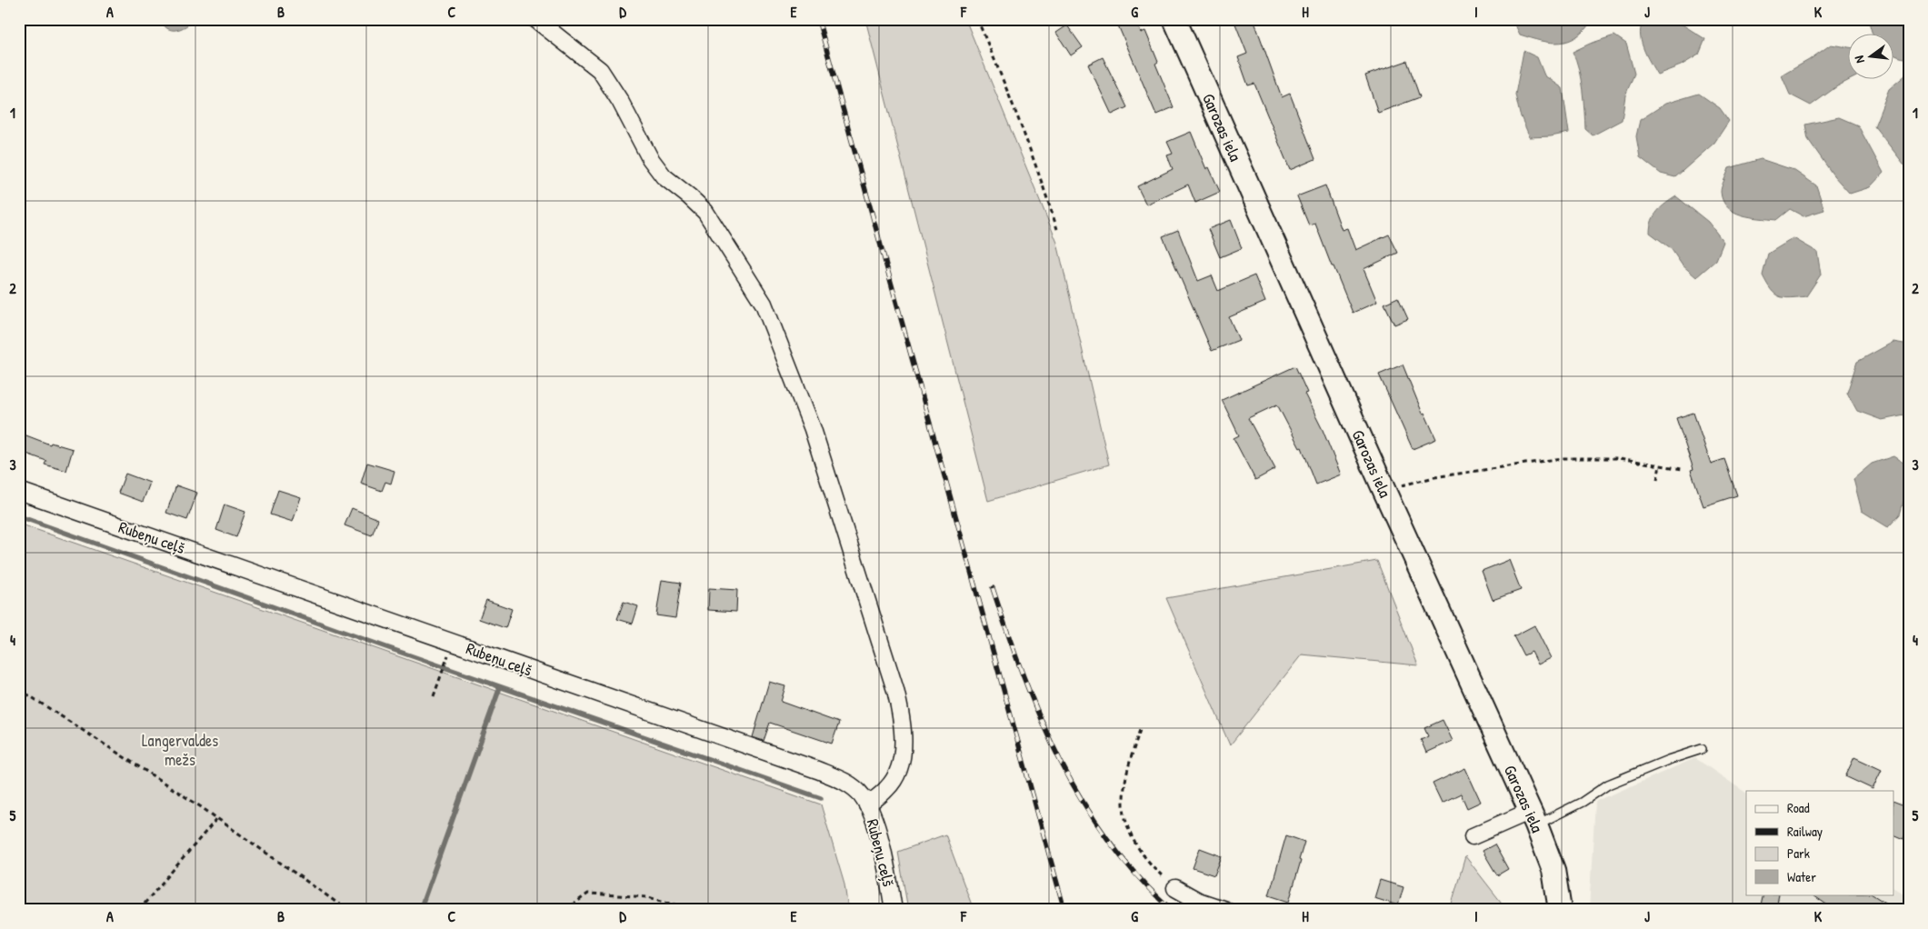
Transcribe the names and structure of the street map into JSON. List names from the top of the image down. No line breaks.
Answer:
{"streets":{"main road":["Garozas iela"],"street":["Rubeņu ceļš"]},"parks":["Langervaldes mežs"],"legend":["Road","Railway","Park","Water"],"north":"left","grid":{"columns":["A","B","C","D","E","F","G","H","I","J","K"],"rows":["1","2","3","4","5"]}}
